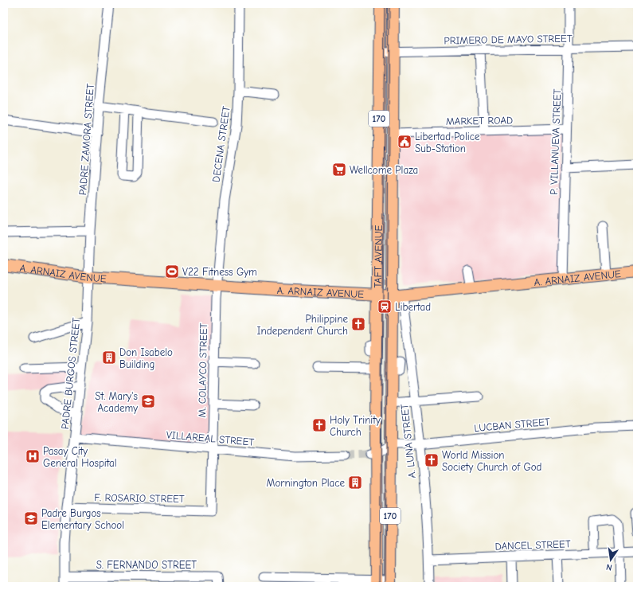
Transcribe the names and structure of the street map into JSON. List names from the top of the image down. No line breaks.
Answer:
{"streets":{"main road":["170","TAFT AVENUE","A. ARNAIZ AVENUE"],"street":["PRIMERO DE MAYO STREET","MARKET ROAD","PADRE ZAMORA STREET","P. VILLANUEVA STREET","DECENA STREET","M. COLAYCO STREET","PADRE BURGOS STREET","LUCBAN STREET","VILLAREAL STREET","A. LUNA STREET","F. ROSARIO STREET","DANCEL STREET","S. FERNANDO STREET"]},"crossings":[["PRIMERO DE MAYO STREET","P. VILLANUEVA STREET"],["PRIMERO DE MAYO STREET","TAFT AVENUE"],["MARKET ROAD","P. VILLANUEVA STREET"],["MARKET ROAD","TAFT AVENUE"],["PADRE ZAMORA STREET","A. ARNAIZ AVENUE"],["PADRE ZAMORA STREET","PADRE BURGOS STREET"],["P. VILLANUEVA STREET","A. ARNAIZ AVENUE"],["DECENA STREET","A. ARNAIZ AVENUE"],["DECENA STREET","M. COLAYCO STREET"],["TAFT AVENUE","A. ARNAIZ AVENUE"],["TAFT AVENUE","LUCBAN STREET"],["TAFT AVENUE","A. LUNA STREET"],["A. ARNAIZ AVENUE","M. COLAYCO STREET"],["A. ARNAIZ AVENUE","PADRE BURGOS STREET"],["A. ARNAIZ AVENUE","A. LUNA STREET"],["M. COLAYCO STREET","VILLAREAL STREET"],["M. COLAYCO STREET","F. ROSARIO STREET"],["PADRE BURGOS STREET","VILLAREAL STREET"],["PADRE BURGOS STREET","F. ROSARIO STREET"],["PADRE BURGOS STREET","S. FERNANDO STREET"],["LUCBAN STREET","A. LUNA STREET"],["A. LUNA STREET","DANCEL STREET"]],"places":{"public building":["Libertad Police Sub-Station"],"supermarket":["Wellcome Plaza"],"sports":["V22 Fitness Gym"],"station":["Libertad"],"church":["Philippine Independent Church","Holy Trinity Church","World Mission Society Church of God"],"building":["Don Isabelo Building","Mornington Place"],"school or university":["St. Mary's Academy","Padre Burgos Elementary School"],"hospital":["Pasay City General Hospital"]},"north":"bottom"}
